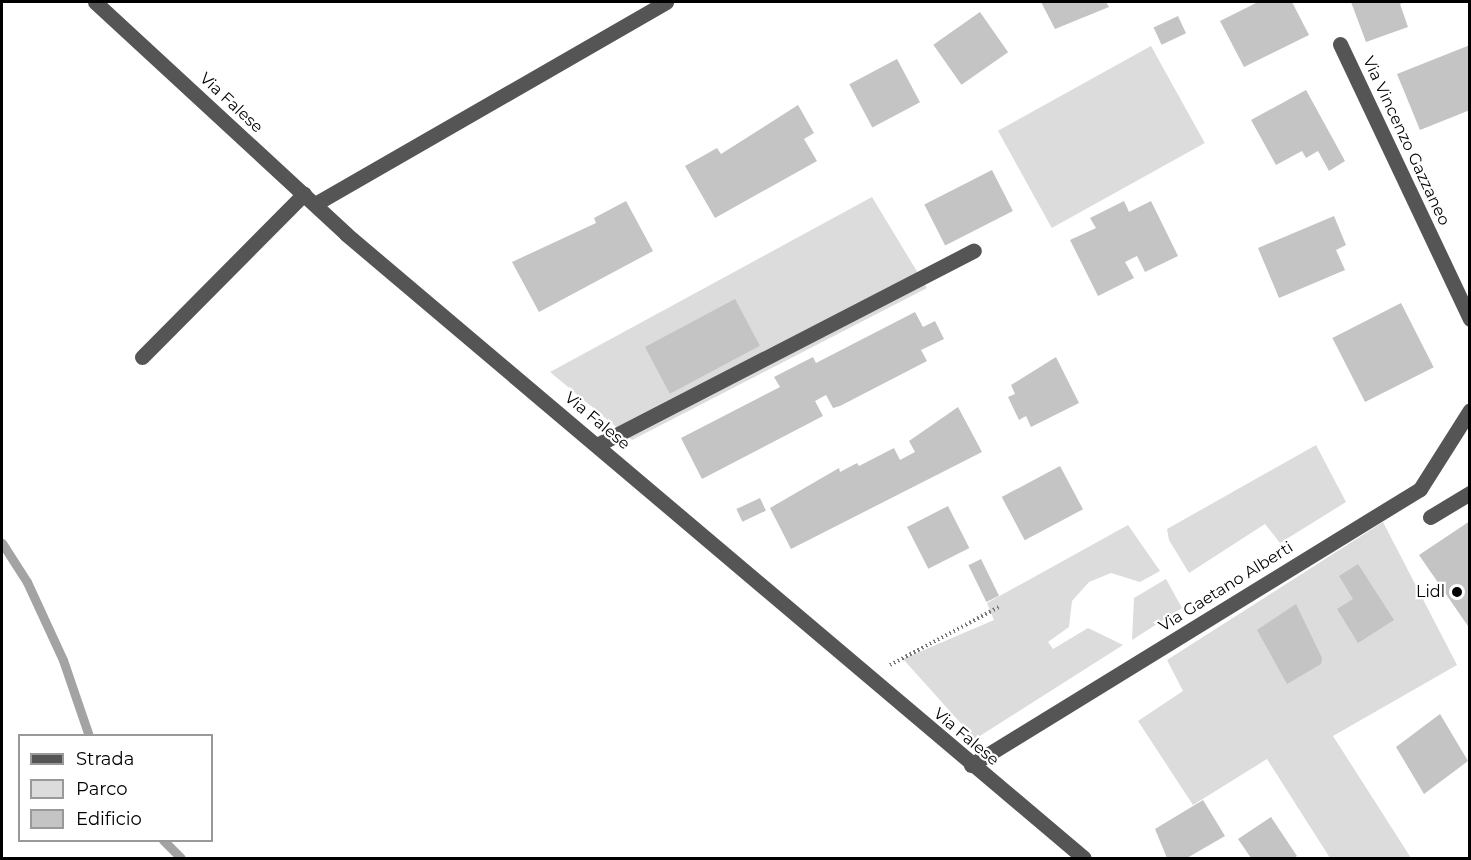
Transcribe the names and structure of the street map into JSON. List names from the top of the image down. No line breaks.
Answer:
{"streets":{"street":["Via Falese","Via Vincenzo Gazzaneo","Via Gaetano Alberti"]},"crossings":[["Via Falese","Via Gaetano Alberti"]],"places":["Lidl"],"legend":["Strada","Parco","Edificio"]}
